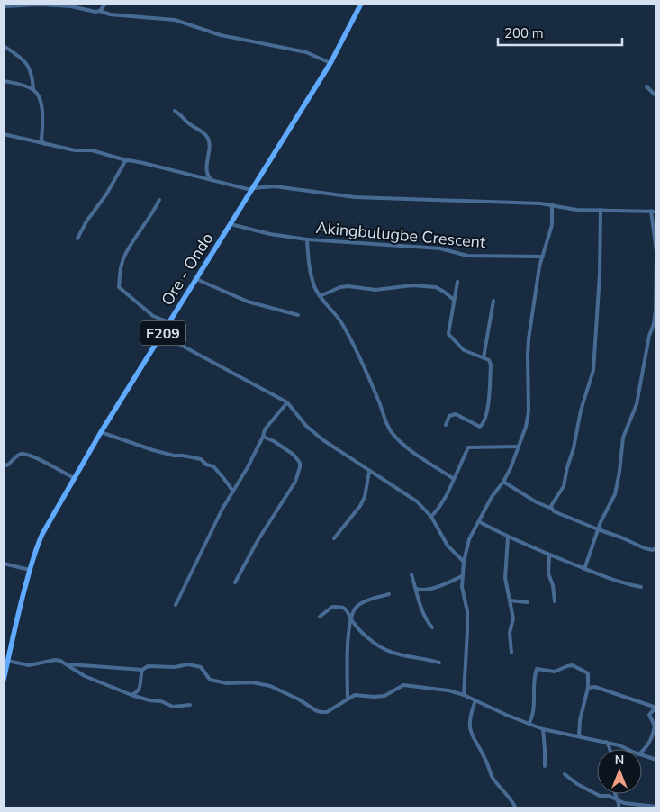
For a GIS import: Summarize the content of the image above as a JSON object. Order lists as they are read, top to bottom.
{
  "streets": {
    "main road": ["Ore - Ondo", "F209"],
    "street": ["Akingbulugbe Crescent"]
  },
  "crossings": [
    ["Akingbulugbe Crescent", "Ore - Ondo"]
  ],
  "scale_bar": "200 m",
  "north": "top"
}
